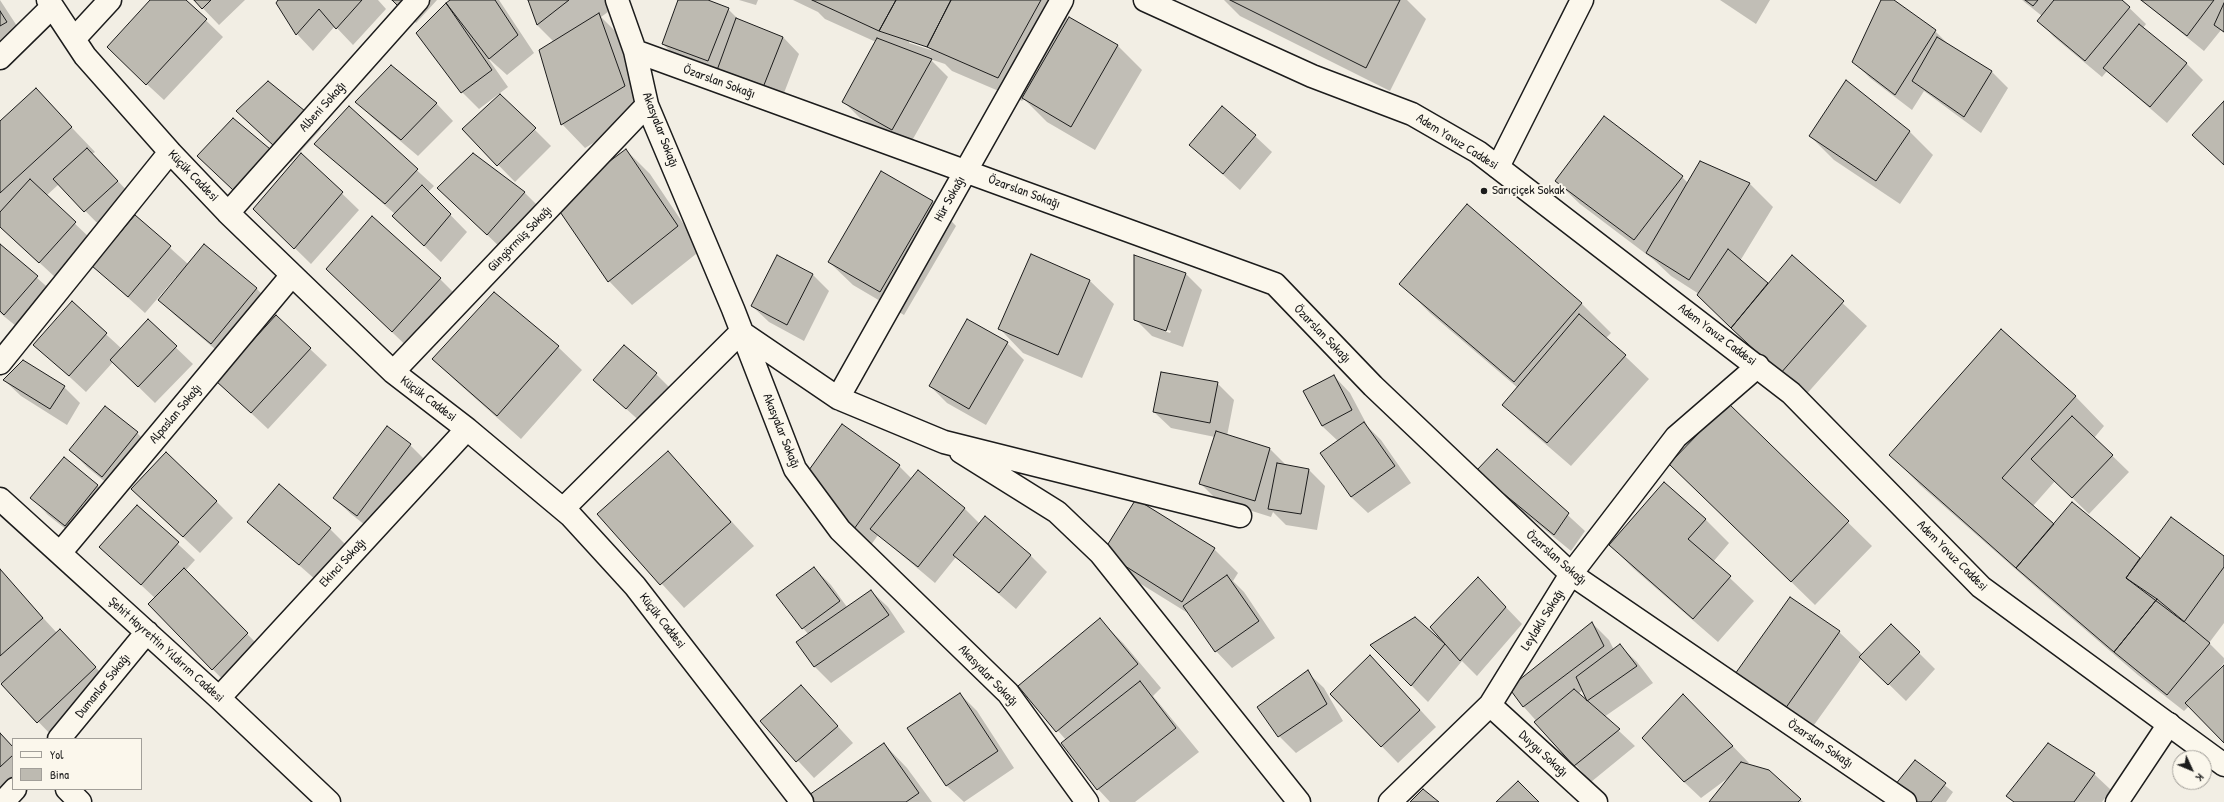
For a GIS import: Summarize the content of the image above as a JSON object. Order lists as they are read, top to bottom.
{
  "streets": {
    "street": [
      "Özarslan Sokağı",
      "Albeni Sokağı",
      "Akasyalar Sokağı",
      "Adem Yavuz Caddesi",
      "Küçük Caddesi",
      "Hür Sokağı",
      "Güngörmüş Sokağı",
      "Alpaslan Sokağı",
      "Ekinci Sokağı",
      "Leylaklı Sokağı",
      "Şehit Hayrettin Yıldırım Caddesi",
      "Dumanlar Sokağı",
      "Duygu Sokağı"
    ]
  },
  "crossings": [
    ["Özarslan Sokağı", "Akasyalar Sokağı"],
    ["Özarslan Sokağı", "Hür Sokağı"],
    ["Özarslan Sokağı", "Leylaklı Sokağı"],
    ["Albeni Sokağı", "Küçük Caddesi"],
    ["Akasyalar Sokağı", "Güngörmüş Sokağı"],
    ["Adem Yavuz Caddesi", "Leylaklı Sokağı"],
    ["Küçük Caddesi", "Güngörmüş Sokağı"],
    ["Küçük Caddesi", "Alpaslan Sokağı"],
    ["Küçük Caddesi", "Ekinci Sokağı"],
    ["Alpaslan Sokağı", "Şehit Hayrettin Yıldırım Caddesi"],
    ["Ekinci Sokağı", "Şehit Hayrettin Yıldırım Caddesi"],
    ["Leylaklı Sokağı", "Duygu Sokağı"],
    ["Şehit Hayrettin Yıldırım Caddesi", "Dumanlar Sokağı"]
  ],
  "places": ["Sarıçiçek Sokak"],
  "legend": ["Yol", "Bina"],
  "north": "bottom right"
}
